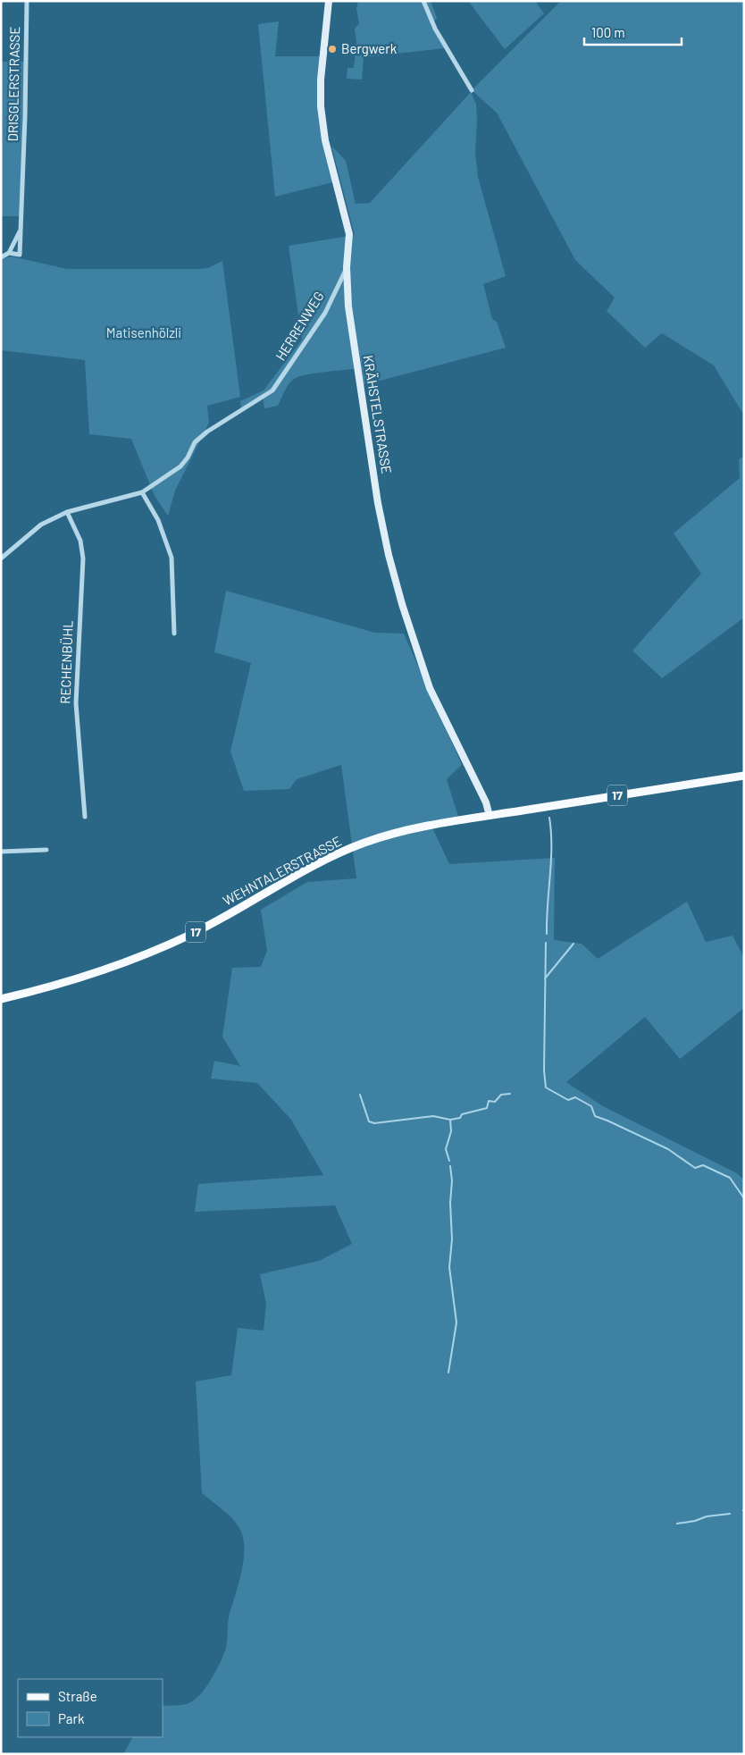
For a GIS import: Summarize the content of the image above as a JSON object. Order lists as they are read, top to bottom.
{
  "streets": {
    "main road": ["KRÄHSTELSTRASSE", "17", "WEHNTALERSTRASSE"],
    "street": ["DRISGLERSTRASSE", "HERRENWEG", "RECHENBÜHL"]
  },
  "crossings": [
    ["HERRENWEG", "KRÄHSTELSTRASSE"],
    ["HERRENWEG", "RECHENBÜHL"],
    ["KRÄHSTELSTRASSE", "WEHNTALERSTRASSE"]
  ],
  "parks": ["Matisenhölzli"],
  "places": ["Bergwerk"],
  "legend": ["Straße", "Park"],
  "scale_bar": "100 m"
}
